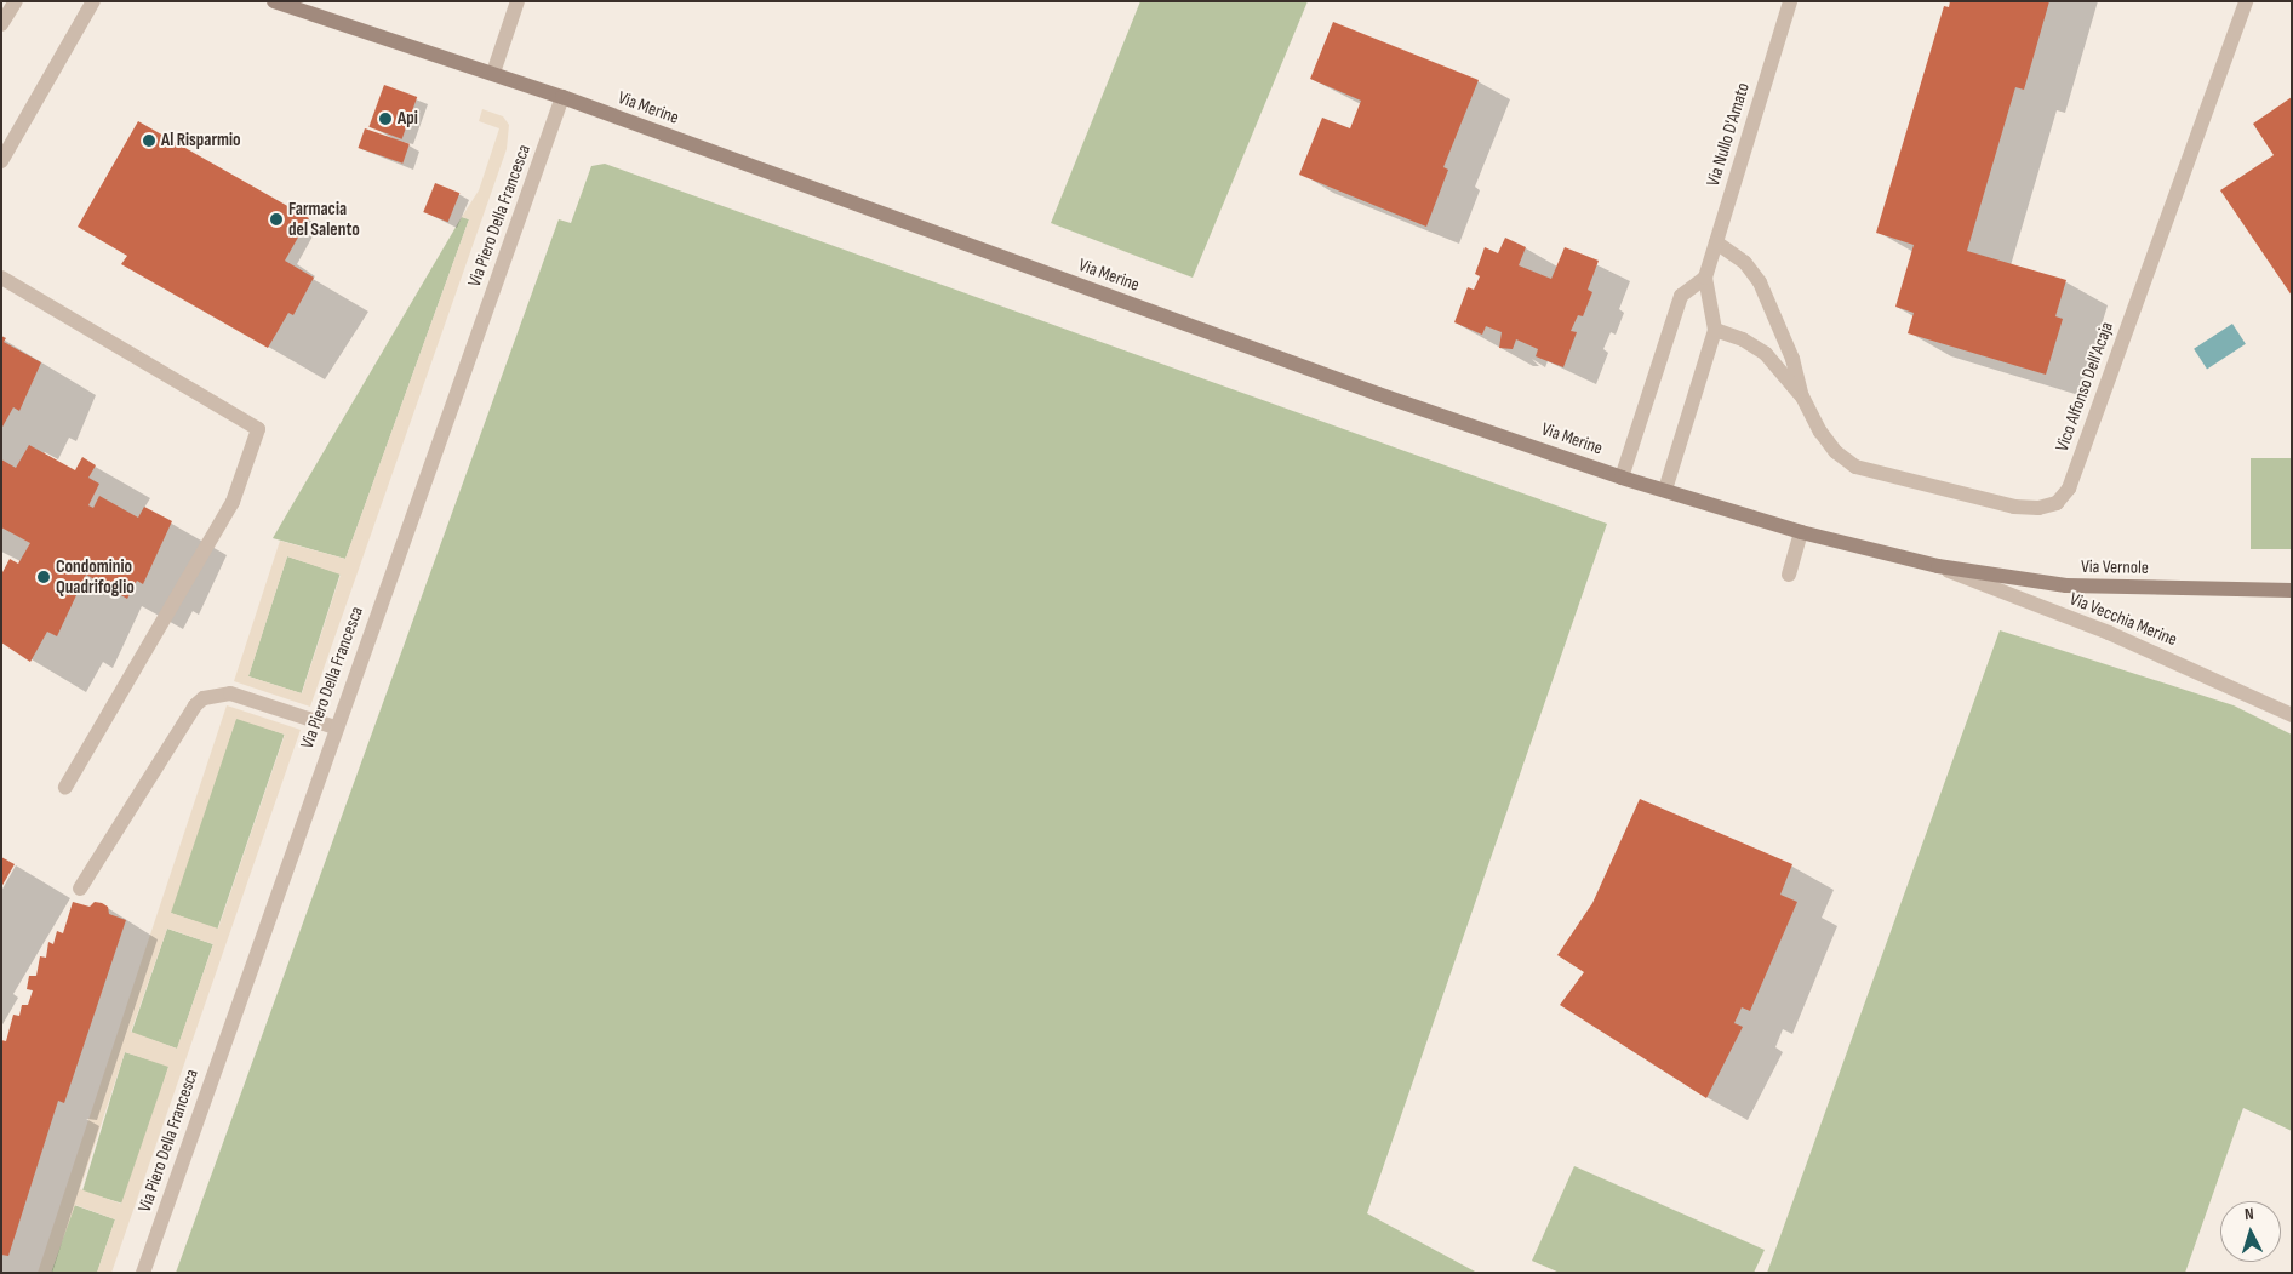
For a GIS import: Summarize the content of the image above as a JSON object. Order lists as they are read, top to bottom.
{
  "streets": {
    "main road": ["Via Merine", "Via Vernole"],
    "street": [
      "Via Nullo D'Amato",
      "Via Piero Della Francesca",
      "Vico Alfonso Dell'Acaja",
      "Via Vecchia Merine"
    ]
  },
  "crossings": [
    ["Via Merine", "Via Nullo D'Amato"],
    ["Via Merine", "Via Piero Della Francesca"],
    ["Via Merine", "Via Vernole"],
    ["Via Merine", "Via Vecchia Merine"],
    ["Via Nullo D'Amato", "Vico Alfonso Dell'Acaja"],
    ["Via Vernole", "Via Vecchia Merine"]
  ],
  "places": [
    "Api",
    "Al Risparmio",
    "Farmacia del Salento",
    "Condominio Quadrifoglio"
  ],
  "north": "top"
}
